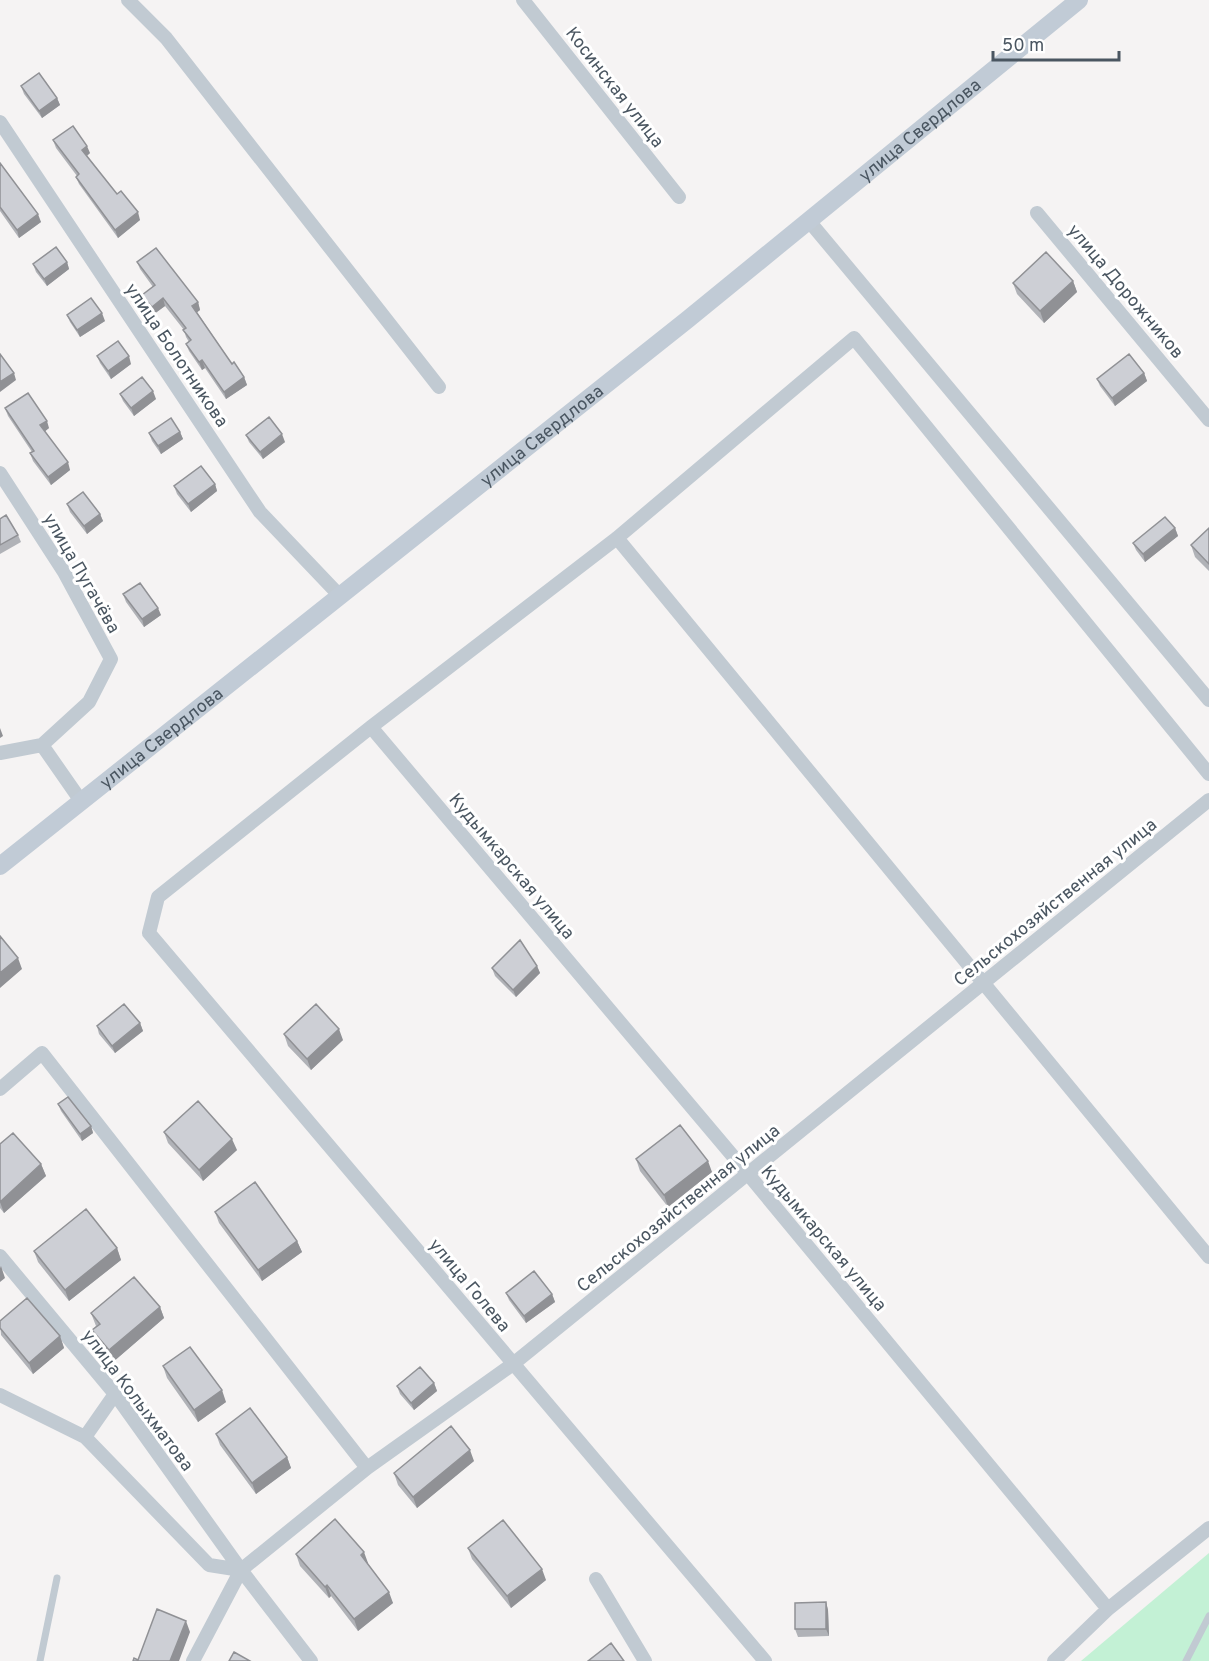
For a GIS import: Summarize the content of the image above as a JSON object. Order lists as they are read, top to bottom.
{
  "streets": {
    "main road": ["улица Свердлова"],
    "street": [
      "Косинская улица",
      "улица Дорожников",
      "улица Болотникова",
      "улица Пугачёва",
      "Кудымкарская улица",
      "Сельскохозяйственная улица",
      "улица Голева",
      "улица Колыхматова"
    ]
  },
  "crossings": [
    ["улица Свердлова", "улица Болотникова"],
    ["Кудымкарская улица", "Сельскохозяйственная улица"],
    ["Кудымкарская улица", "улица Голева"],
    ["Сельскохозяйственная улица", "улица Голева"],
    ["Сельскохозяйственная улица", "улица Колыхматова"]
  ],
  "scale_bar": "50 m"
}
